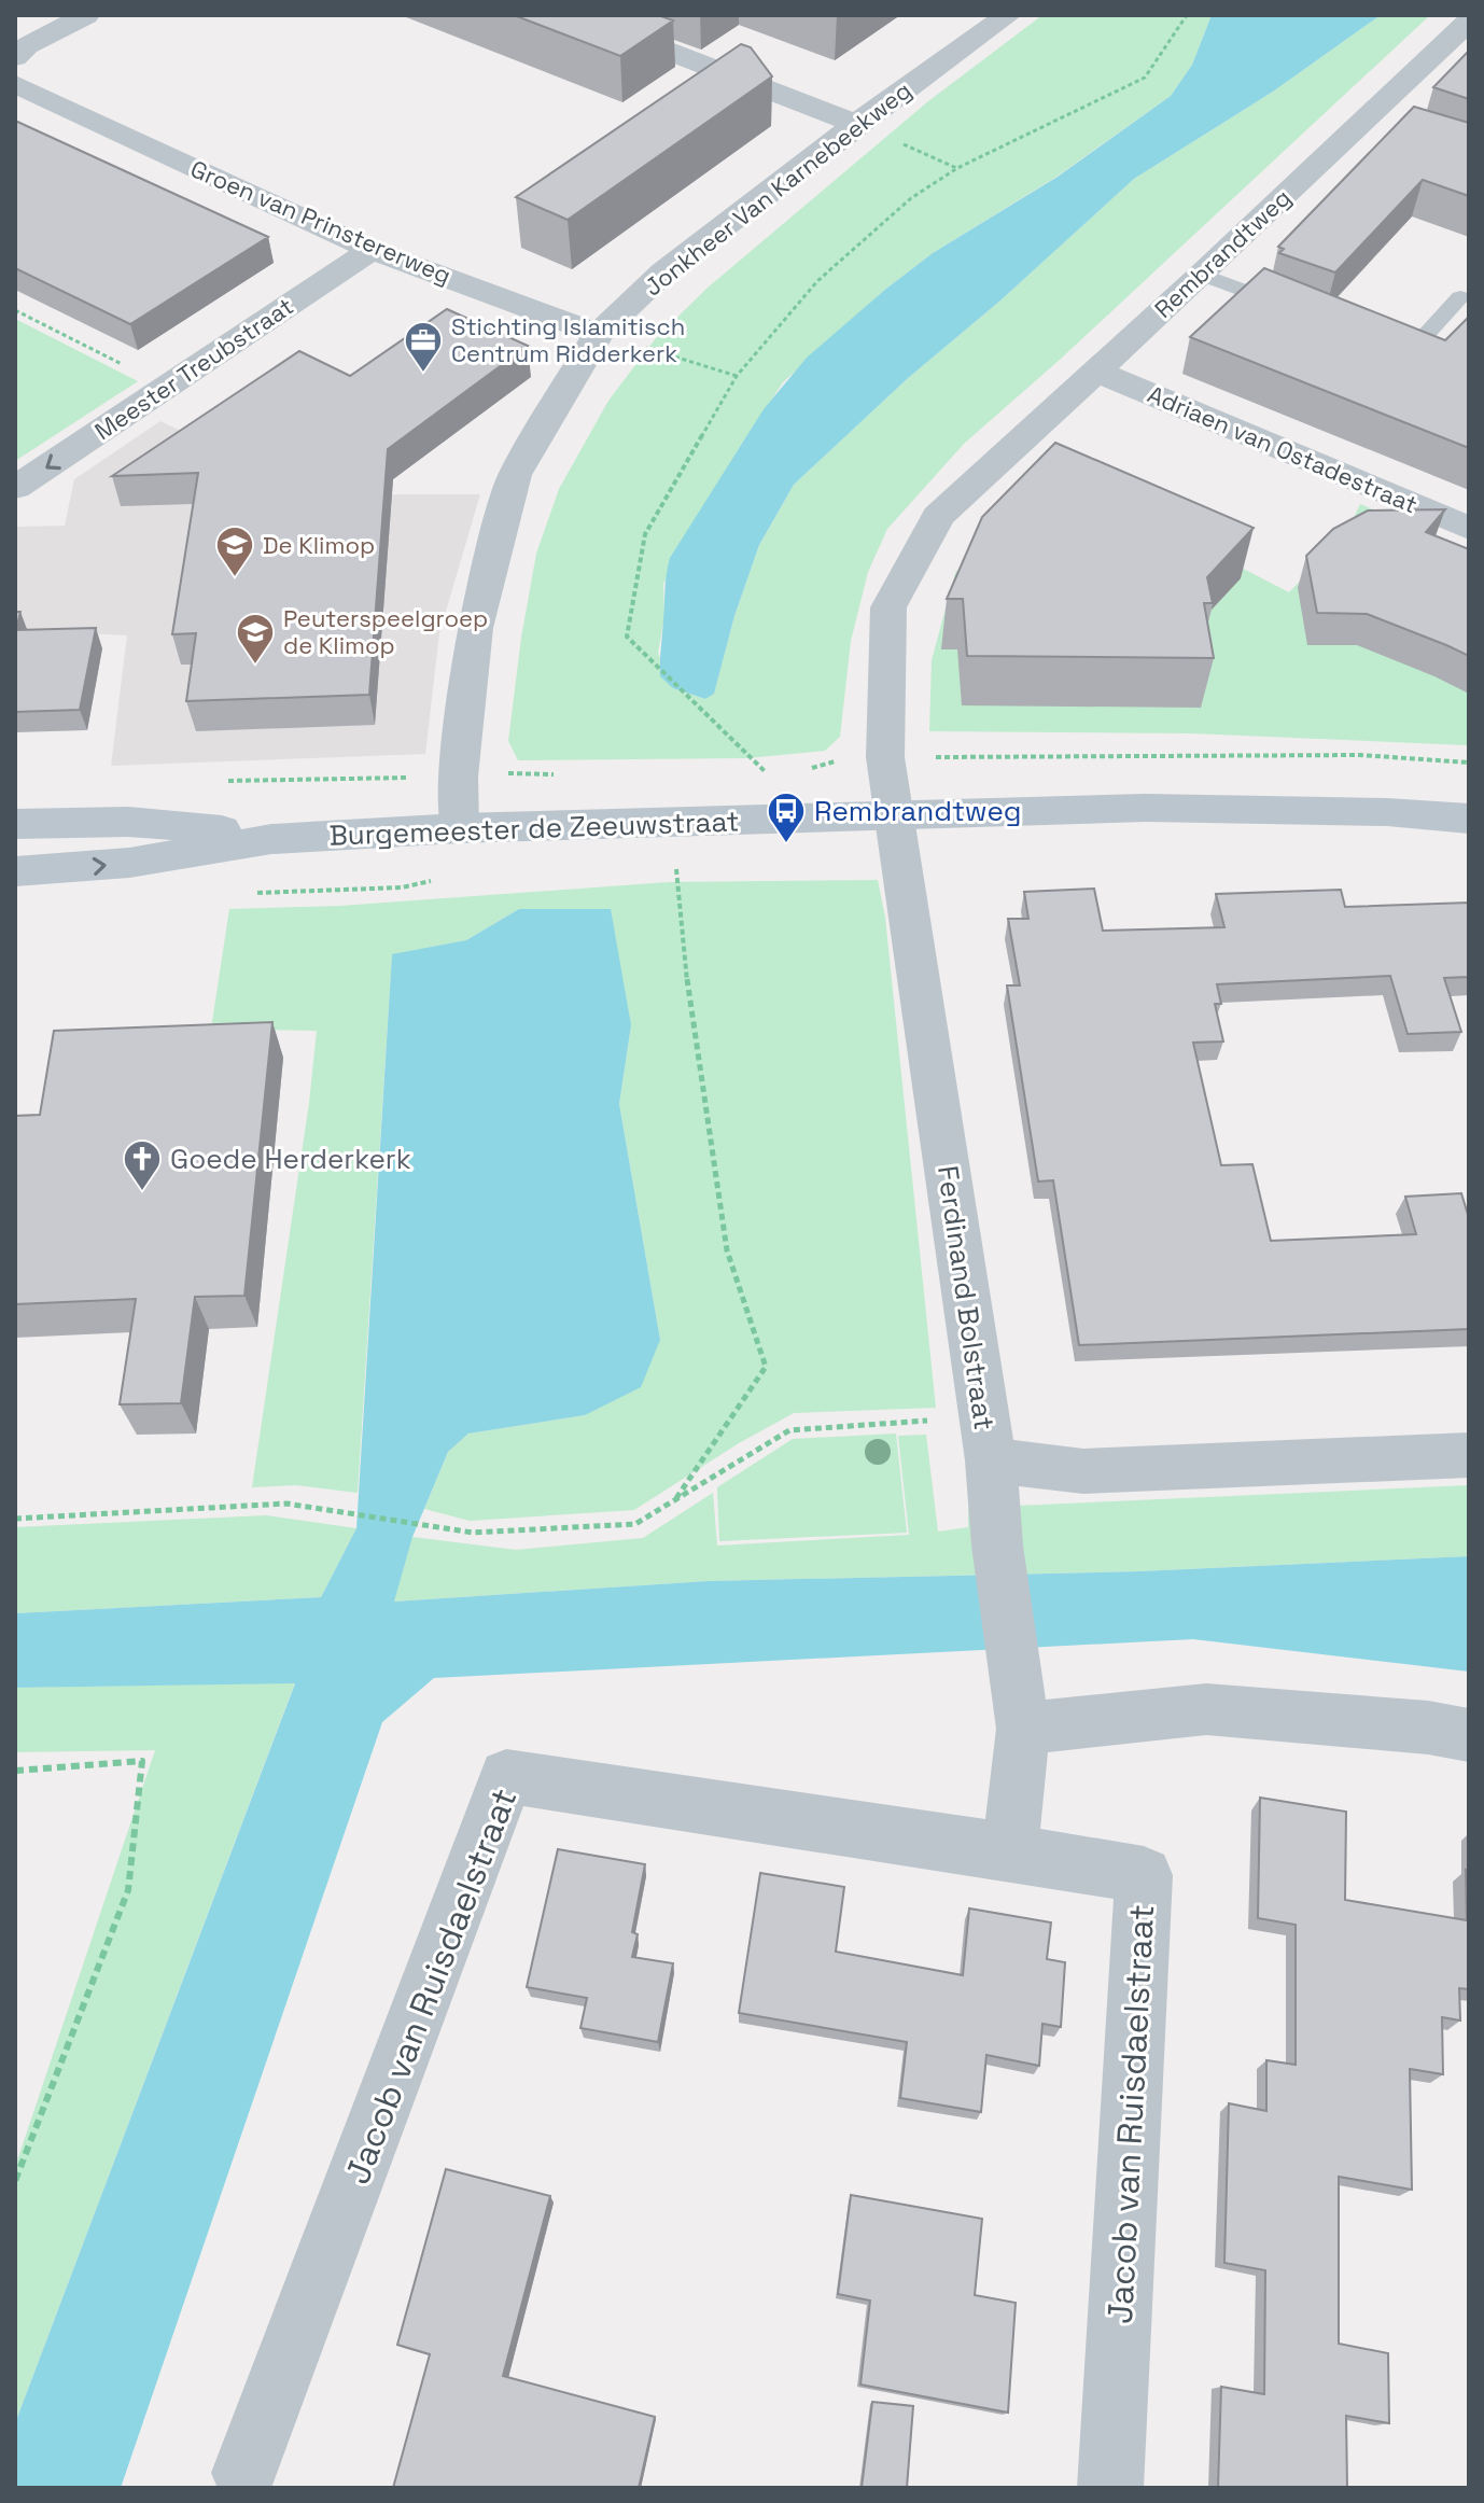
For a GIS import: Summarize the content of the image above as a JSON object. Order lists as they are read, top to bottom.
{
  "streets": {
    "street": [
      "Jonkheer Van Karnebeekweg",
      "Groen van Prinstererweg",
      "Rembrandtweg",
      "Meester Treubstraat",
      "Adriaen van Ostadestraat",
      "Burgemeester de Zeeuwstraat",
      "Ferdinand Bolstraat",
      "Jacob van Ruisdaelstraat"
    ]
  },
  "crossings": [
    ["Jonkheer Van Karnebeekweg", "Groen van Prinstererweg"],
    ["Jonkheer Van Karnebeekweg", "Burgemeester de Zeeuwstraat"],
    ["Groen van Prinstererweg", "Meester Treubstraat"],
    ["Rembrandtweg", "Adriaen van Ostadestraat"],
    ["Rembrandtweg", "Burgemeester de Zeeuwstraat"],
    ["Rembrandtweg", "Ferdinand Bolstraat"],
    ["Burgemeester de Zeeuwstraat", "Ferdinand Bolstraat"]
  ],
  "one_way": ["Meester Treubstraat"],
  "places": {
    "office": ["Stichting Islamitisch Centrum Ridderkerk"],
    "school or university": ["De Klimop", "Peuterspeelgroep de Klimop"],
    "bus stop": ["Rembrandtweg"],
    "church": ["Goede Herderkerk"]
  }
}
